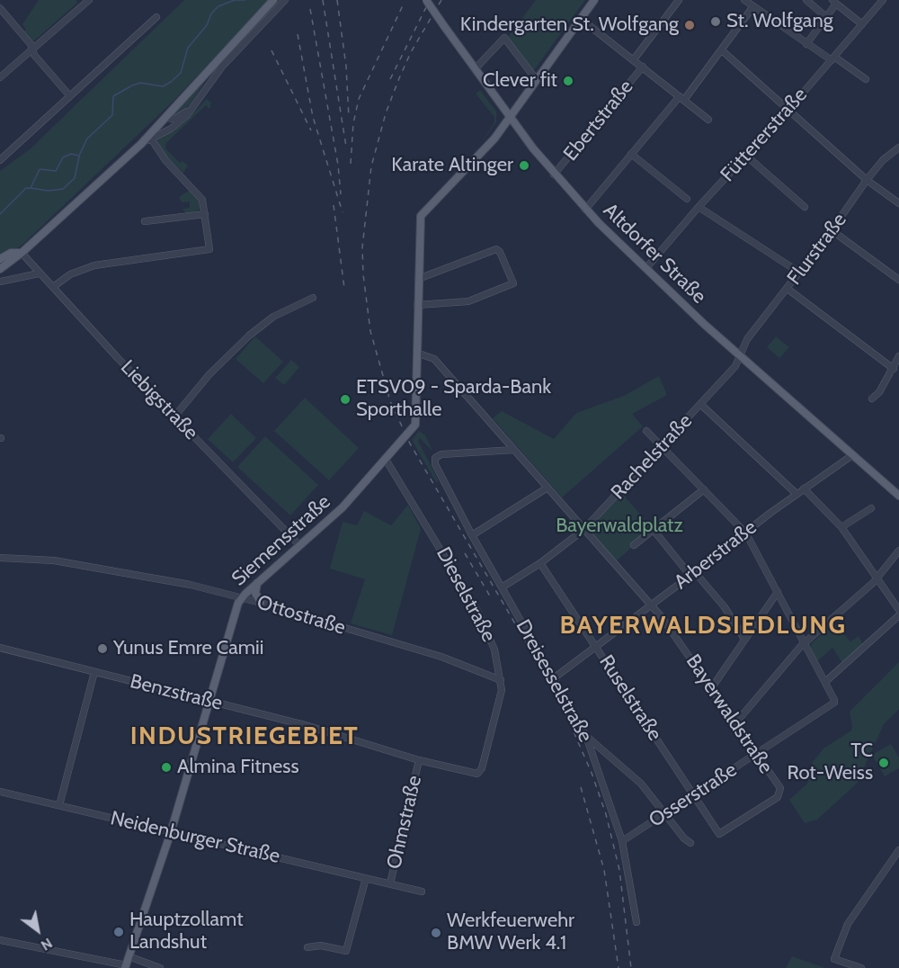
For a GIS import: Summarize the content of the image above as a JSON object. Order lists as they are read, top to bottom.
{
  "streets": {
    "main road": ["Altdorfer Straße", "Siemensstraße"],
    "street": [
      "Ebertstraße",
      "Füttererstraße",
      "Flurstraße",
      "Liebigstraße",
      "Rachelstraße",
      "Arberstraße",
      "Dieselstraße",
      "Ottostraße",
      "Dreisesselstraße",
      "Benzstraße",
      "Ruselstraße",
      "Bayerwaldstraße",
      "Osserstraße",
      "Ohmstraße",
      "Neidenburger Straße"
    ]
  },
  "crossings": [
    ["Ebertstraße", "Altdorfer Straße"],
    ["Füttererstraße", "Altdorfer Straße"],
    ["Flurstraße", "Altdorfer Straße"],
    ["Flurstraße", "Rachelstraße"],
    ["Altdorfer Straße", "Rachelstraße"],
    ["Altdorfer Straße", "Arberstraße"],
    ["Liebigstraße", "Siemensstraße"],
    ["Rachelstraße", "Dreisesselstraße"],
    ["Rachelstraße", "Ruselstraße"],
    ["Rachelstraße", "Bayerwaldstraße"],
    ["Siemensstraße", "Dieselstraße"],
    ["Siemensstraße", "Ottostraße"],
    ["Siemensstraße", "Benzstraße"],
    ["Siemensstraße", "Bayerwaldstraße"],
    ["Siemensstraße", "Neidenburger Straße"],
    ["Arberstraße", "Dreisesselstraße"],
    ["Arberstraße", "Ruselstraße"],
    ["Arberstraße", "Bayerwaldstraße"],
    ["Dieselstraße", "Ottostraße"],
    ["Dieselstraße", "Benzstraße"],
    ["Dreisesselstraße", "Bayerwaldstraße"],
    ["Dreisesselstraße", "Osserstraße"],
    ["Benzstraße", "Ohmstraße"],
    ["Ruselstraße", "Bayerwaldstraße"],
    ["Ruselstraße", "Osserstraße"],
    ["Bayerwaldstraße", "Osserstraße"],
    ["Ohmstraße", "Neidenburger Straße"]
  ],
  "districts": ["BAYERWALDSIEDLUNG", "INDUSTRIEGEBIET"],
  "parks": ["Bayerwaldplatz"],
  "places": [
    "St. Wolfgang",
    "Kindergarten St. Wolfgang",
    "Clever fit",
    "Karate Altinger",
    "ETSV09 - Sparda-Bank Sporthalle",
    "Yunus Emre Camii",
    "TC Rot-Weiss",
    "Almina Fitness",
    "Hauptzollamt Landshut",
    "Werkfeuerwehr BMW Werk 4.1"
  ],
  "north": "bottom right"
}
